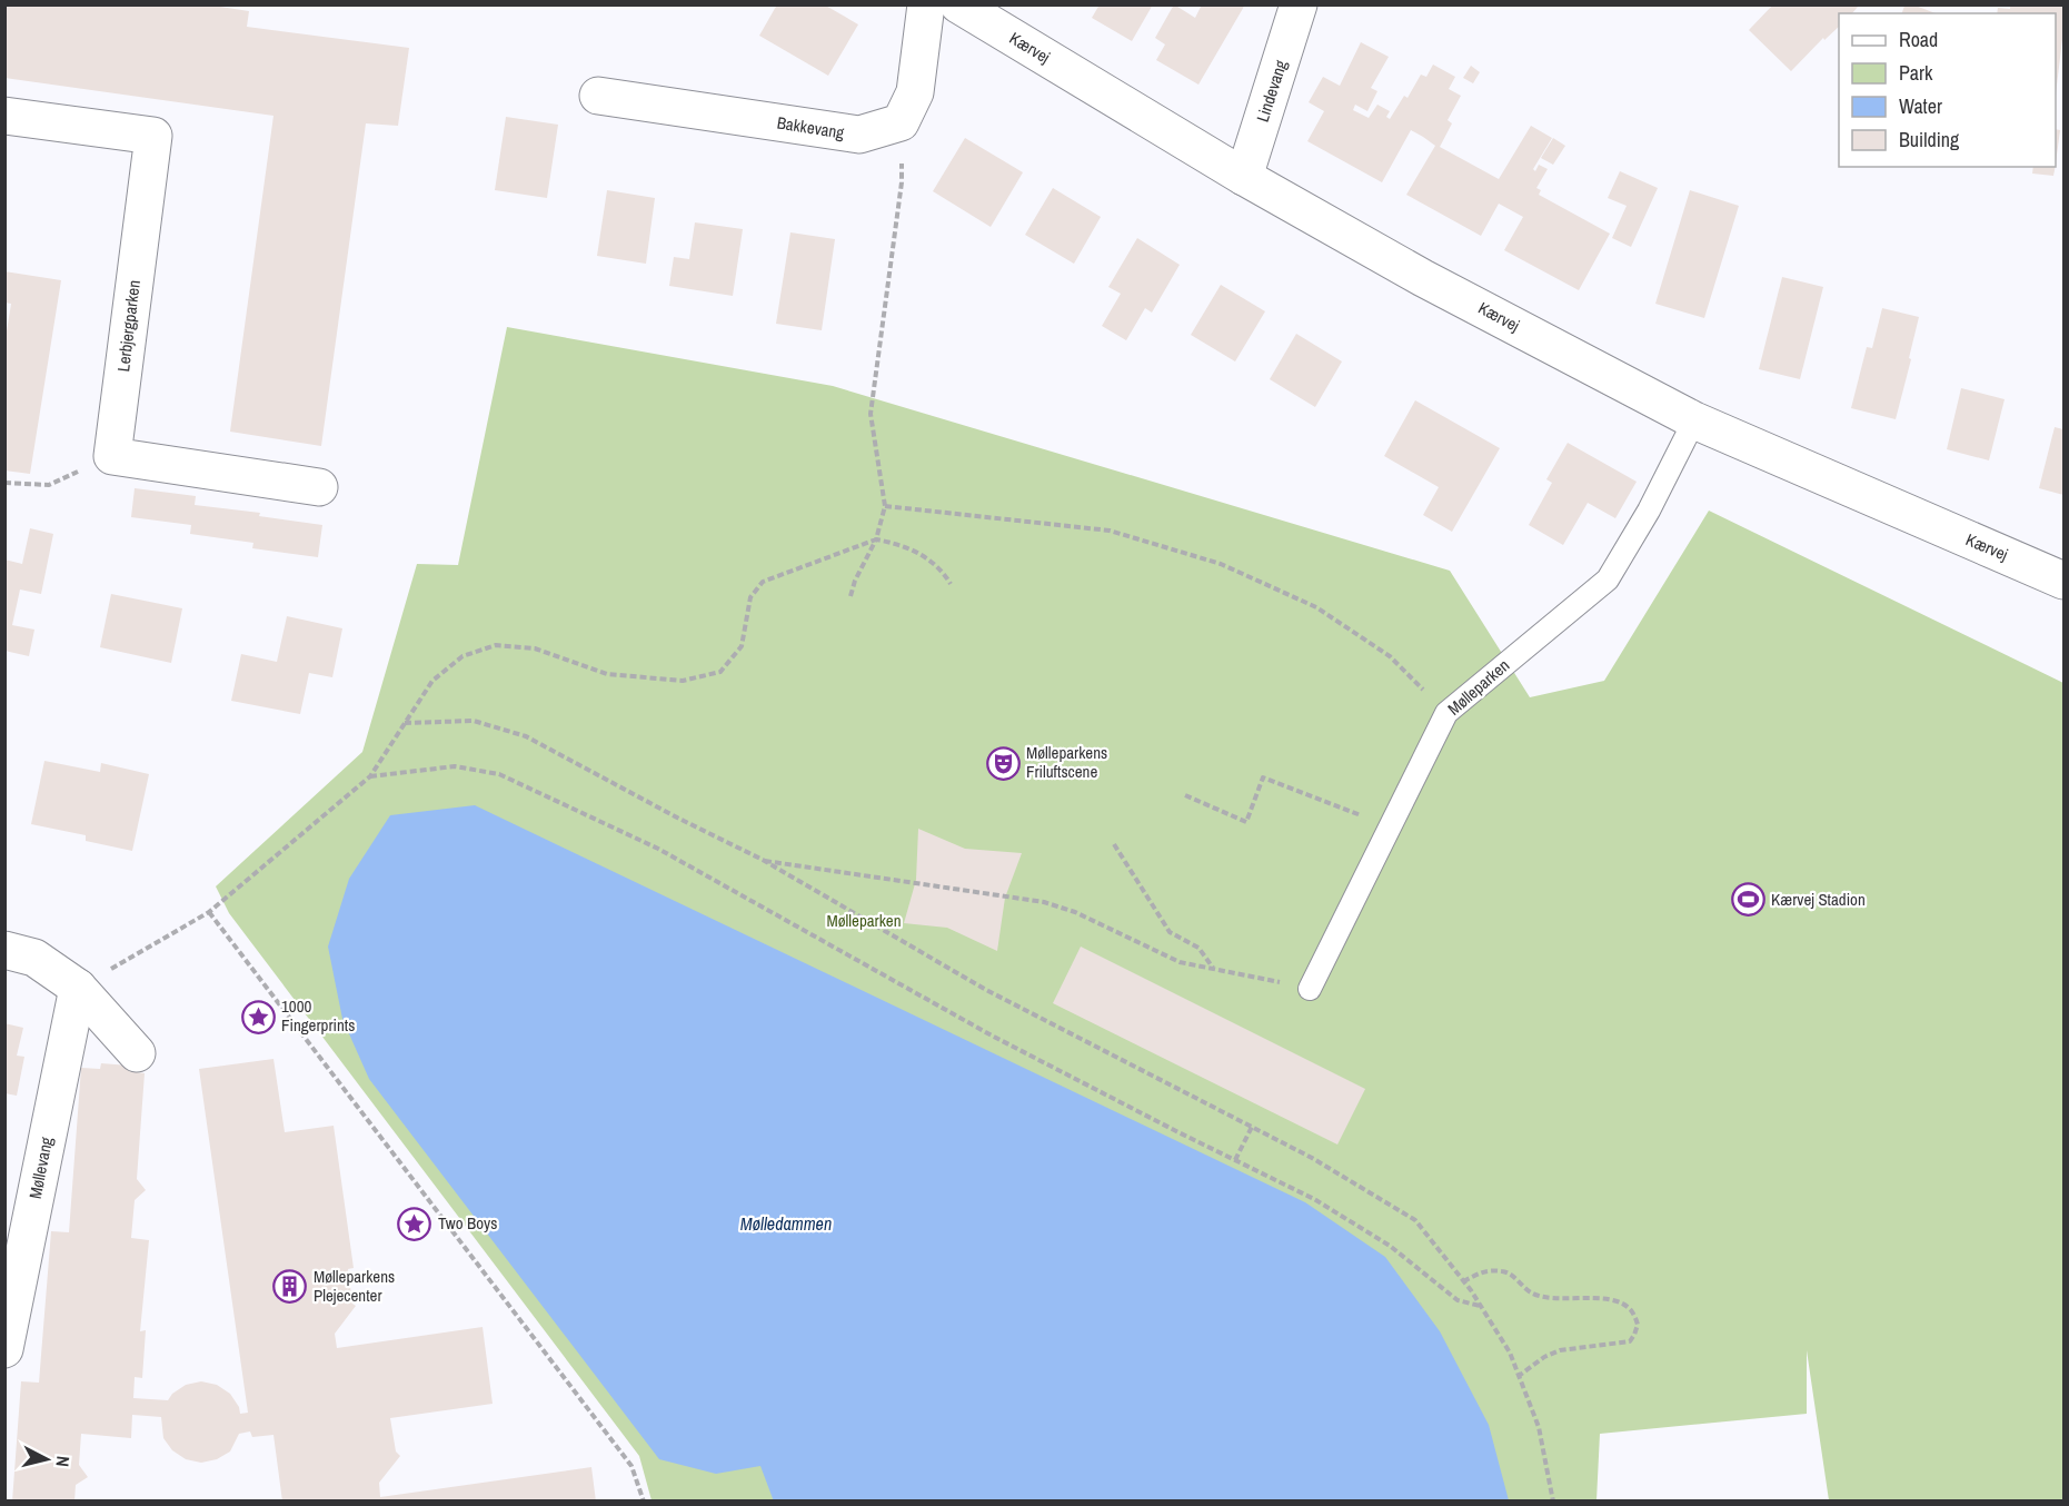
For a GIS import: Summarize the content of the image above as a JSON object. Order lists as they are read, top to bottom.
{
  "streets": {
    "street": [
      "Kærvej",
      "Lindevang",
      "Bakkevang",
      "Lerbjergparken",
      "Møllevang"
    ],
    "lane": ["Mølleparken"]
  },
  "crossings": [
    ["Kærvej", "Lindevang"],
    ["Kærvej", "Mølleparken"]
  ],
  "water": ["Mølledammen"],
  "parks": ["Mølleparken"],
  "places": {
    "theatre": ["Mølleparkens Friluftscene"],
    "sports": ["Kærvej Stadion"],
    "place": ["1000 Fingerprints", "Two Boys"],
    "building": ["Mølleparkens Plejecenter"]
  },
  "legend": [
    "Road",
    "Park",
    "Water",
    "Building"
  ],
  "north": "right"
}
